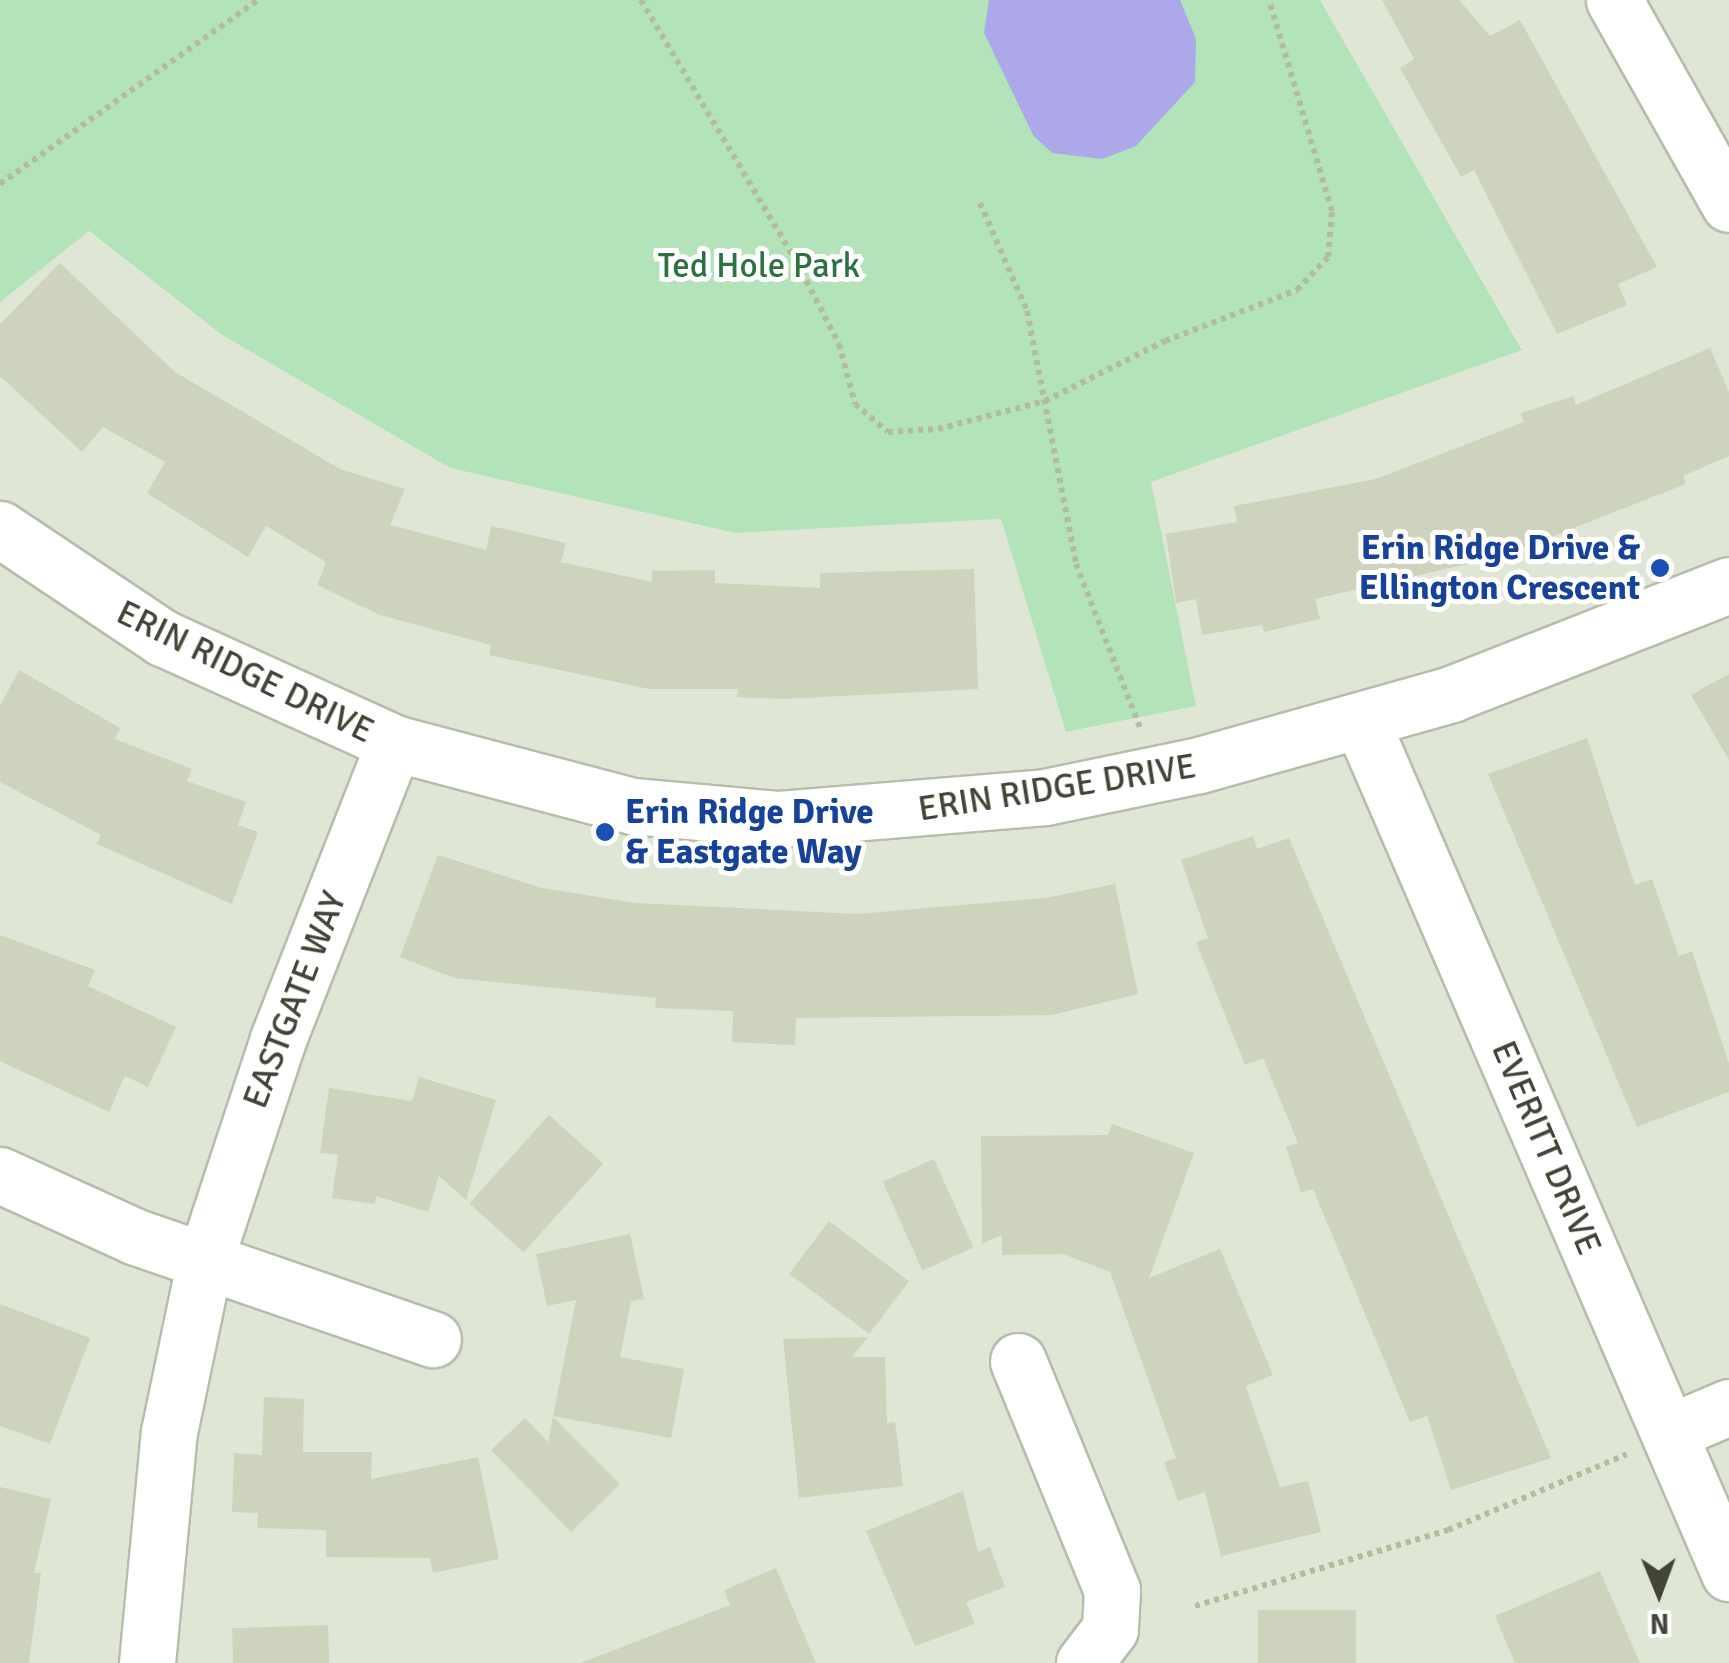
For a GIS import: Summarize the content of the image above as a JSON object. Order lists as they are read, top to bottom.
{
  "streets": {
    "street": ["ERIN RIDGE DRIVE", "EASTGATE WAY", "EVERITT DRIVE"]
  },
  "crossings": [
    ["ERIN RIDGE DRIVE", "EASTGATE WAY"],
    ["ERIN RIDGE DRIVE", "EVERITT DRIVE"]
  ],
  "parks": ["Ted Hole Park"],
  "places": ["Erin Ridge Drive & Ellington Crescent", "Erin Ridge Drive & Eastgate Way"],
  "north": "bottom"
}
